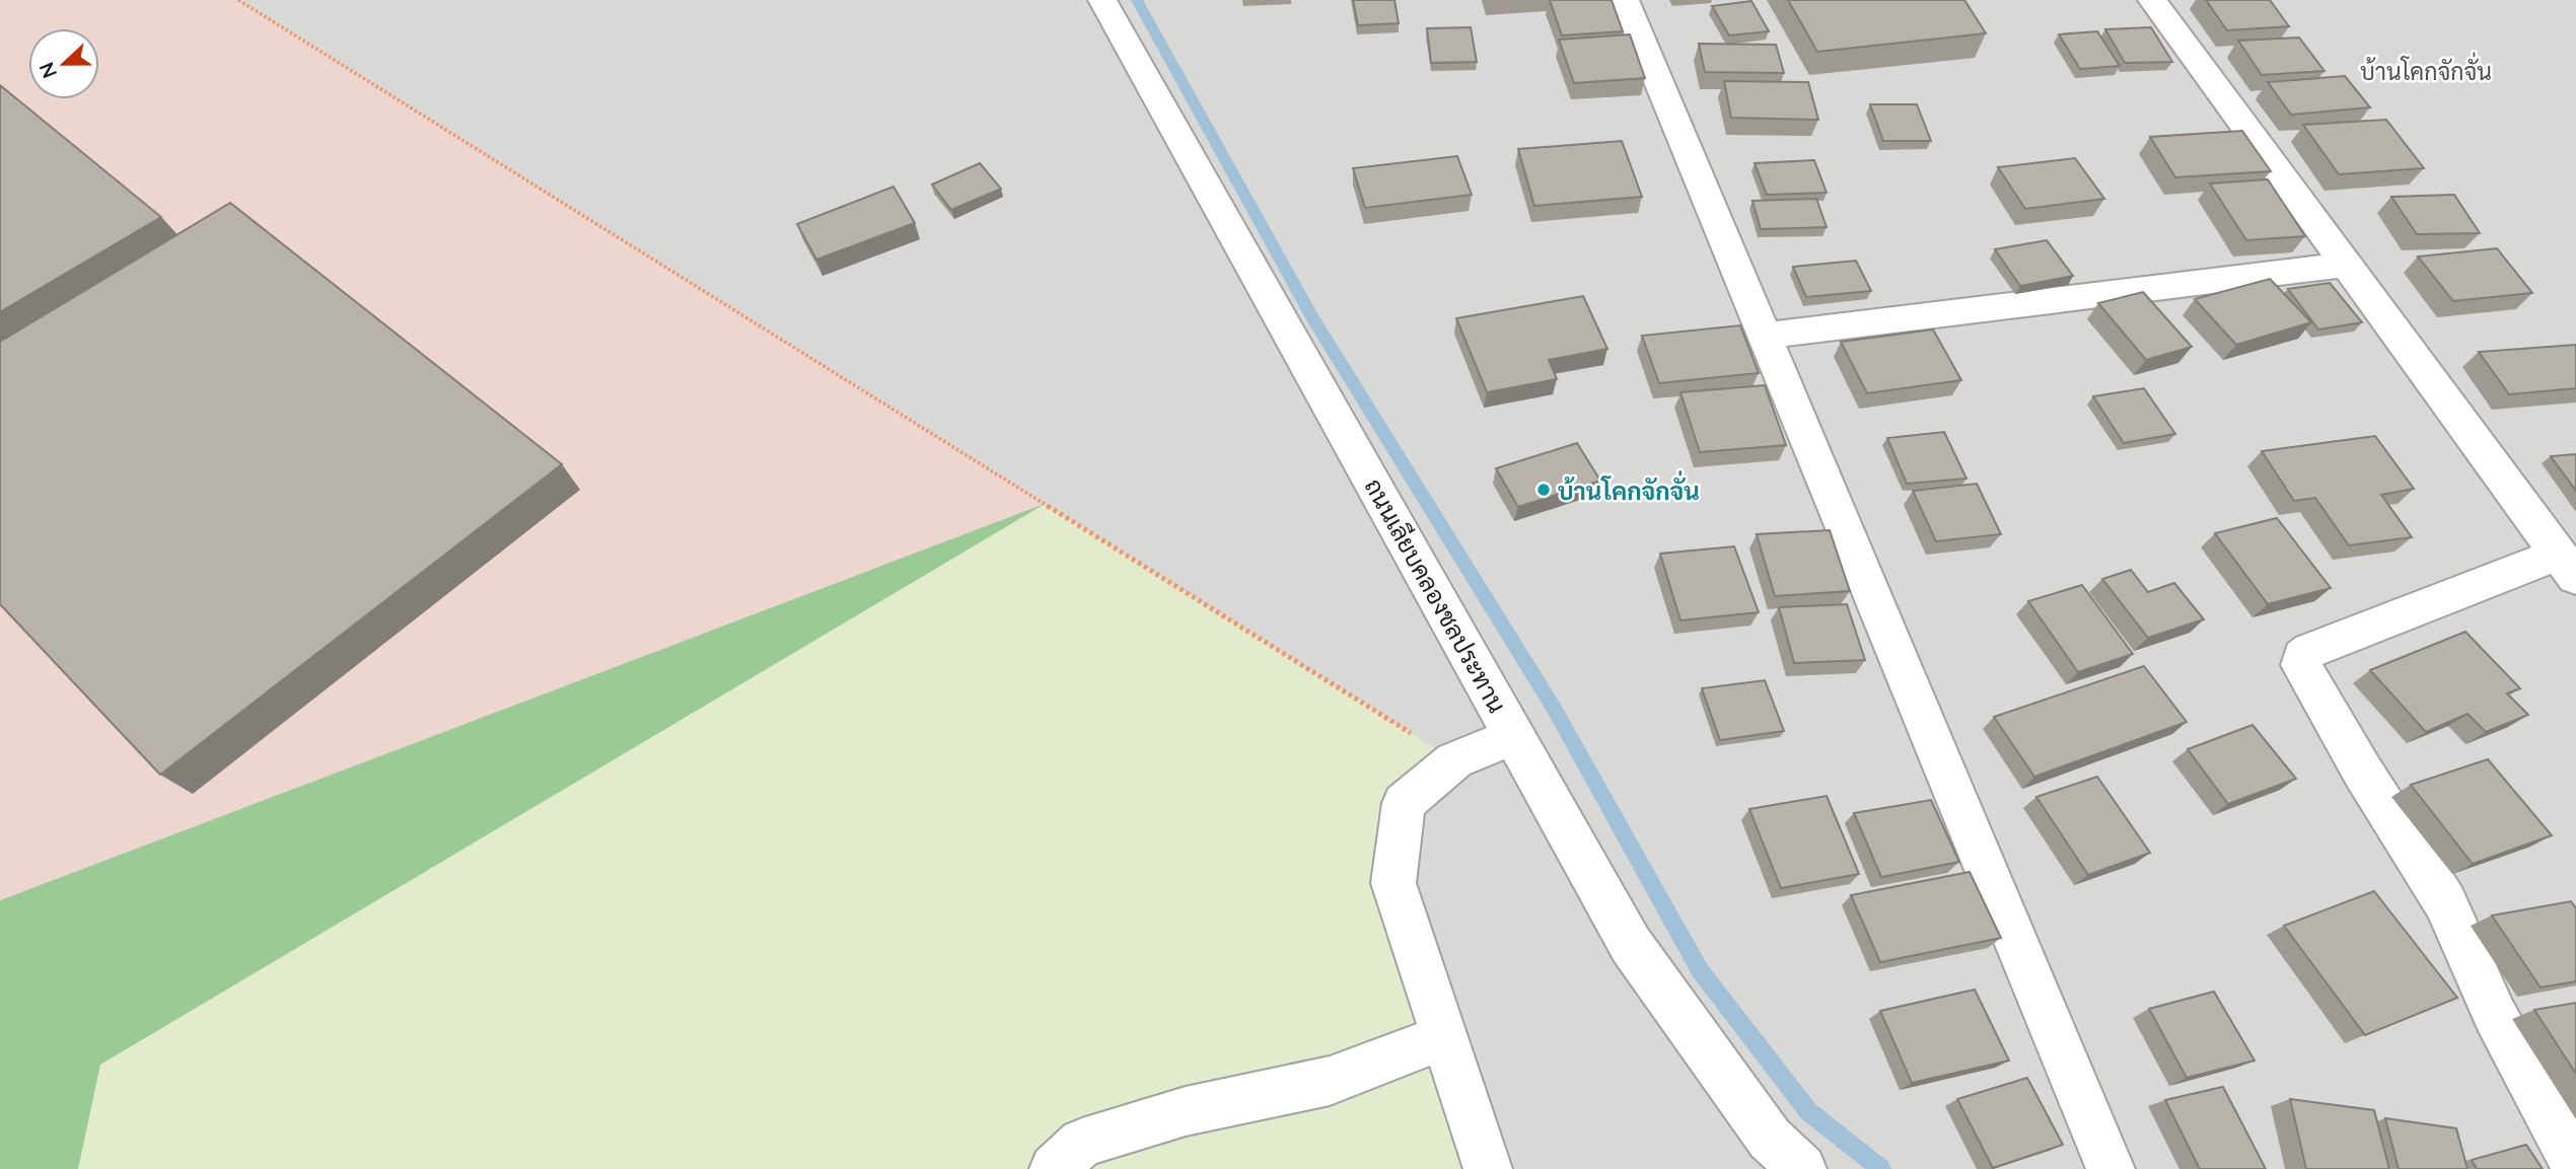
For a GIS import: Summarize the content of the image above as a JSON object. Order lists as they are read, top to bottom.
{
  "streets": {
    "street": ["ถนนเลียบคลองชลประทาน"]
  },
  "districts": ["บ้านโคกจักจั่น"],
  "places": ["บ้านโคกจักจั่น"],
  "north": "left"
}
